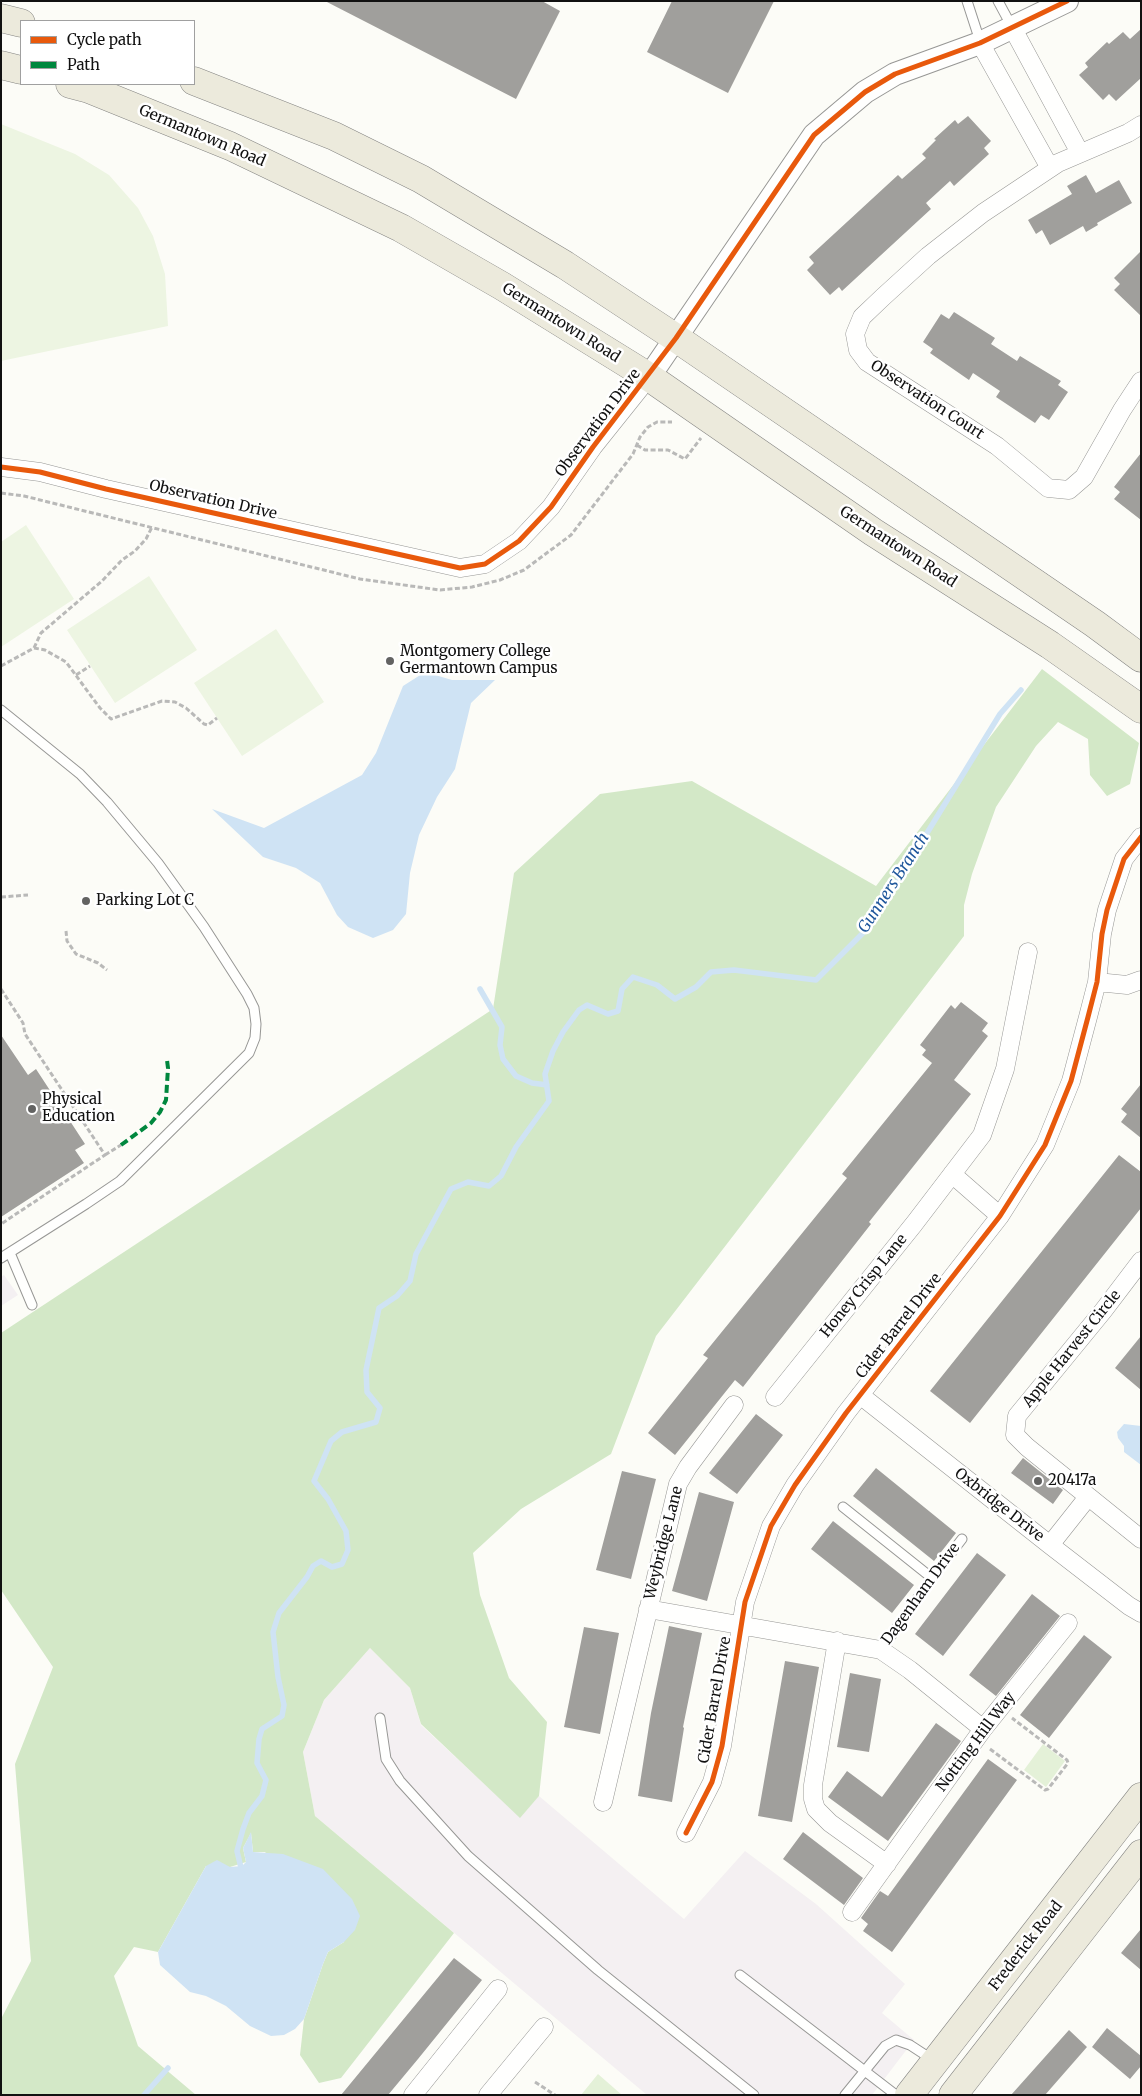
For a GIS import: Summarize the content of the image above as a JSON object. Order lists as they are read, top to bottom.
{
  "streets": {
    "main road": ["Germantown Road", "Frederick Road"],
    "street": [
      "Observation Court",
      "Observation Drive",
      "Honey Crisp Lane",
      "Cider Barrel Drive",
      "Apple Harvest Circle",
      "Oxbridge Drive",
      "Weybridge Lane",
      "Notting Hill Way"
    ],
    "lane": ["Dagenham Drive"]
  },
  "crossings": [
    ["Germantown Road", "Observation Drive"],
    ["Cider Barrel Drive", "Oxbridge Drive"],
    ["Cider Barrel Drive", "Weybridge Lane"],
    ["Weybridge Lane", "Dagenham Drive"]
  ],
  "water": ["Gunners Branch"],
  "places": [
    "Montgomery College Germantown Campus",
    "Parking Lot C",
    "Physical Education",
    "20417a"
  ],
  "legend": ["Cycle path", "Path"]
}
